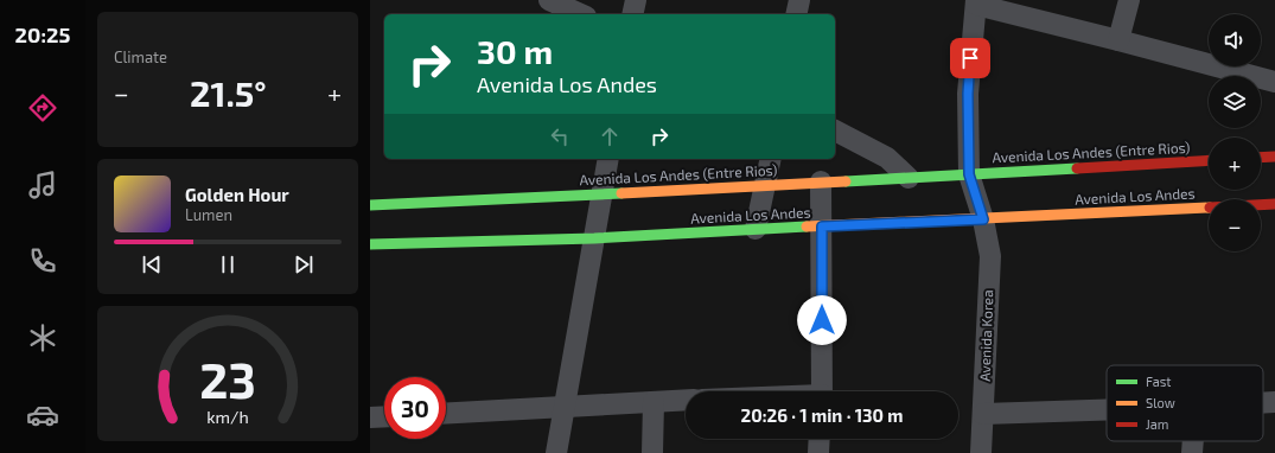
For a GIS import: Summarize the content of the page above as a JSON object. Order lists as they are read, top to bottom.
{
  "streets": {
    "street": ["Avenida Los Andes (Entre Rios)", "Avenida Los Andes", "Avenida Korea"]
  },
  "crossings": [
    ["Avenida Los Andes (Entre Rios)", "Avenida Korea"],
    ["Avenida Los Andes", "Avenida Korea"]
  ],
  "legend": ["Fast", "Slow", "Jam"],
  "page": {
    "tabs": "20:25",
    "tile": "Climate",
    "map_buttons": ["+", "−"],
    "turn": ["30 m", "Avenida Los Andes"],
    "heat": ["−", "21.5°", "+"],
    "song": ["Golden Hour", "Lumen"],
    "limit": "30",
    "trip": "20:26 · 1 min · 130 m",
    "gauge": ["23", "km/h"]
  }
}
